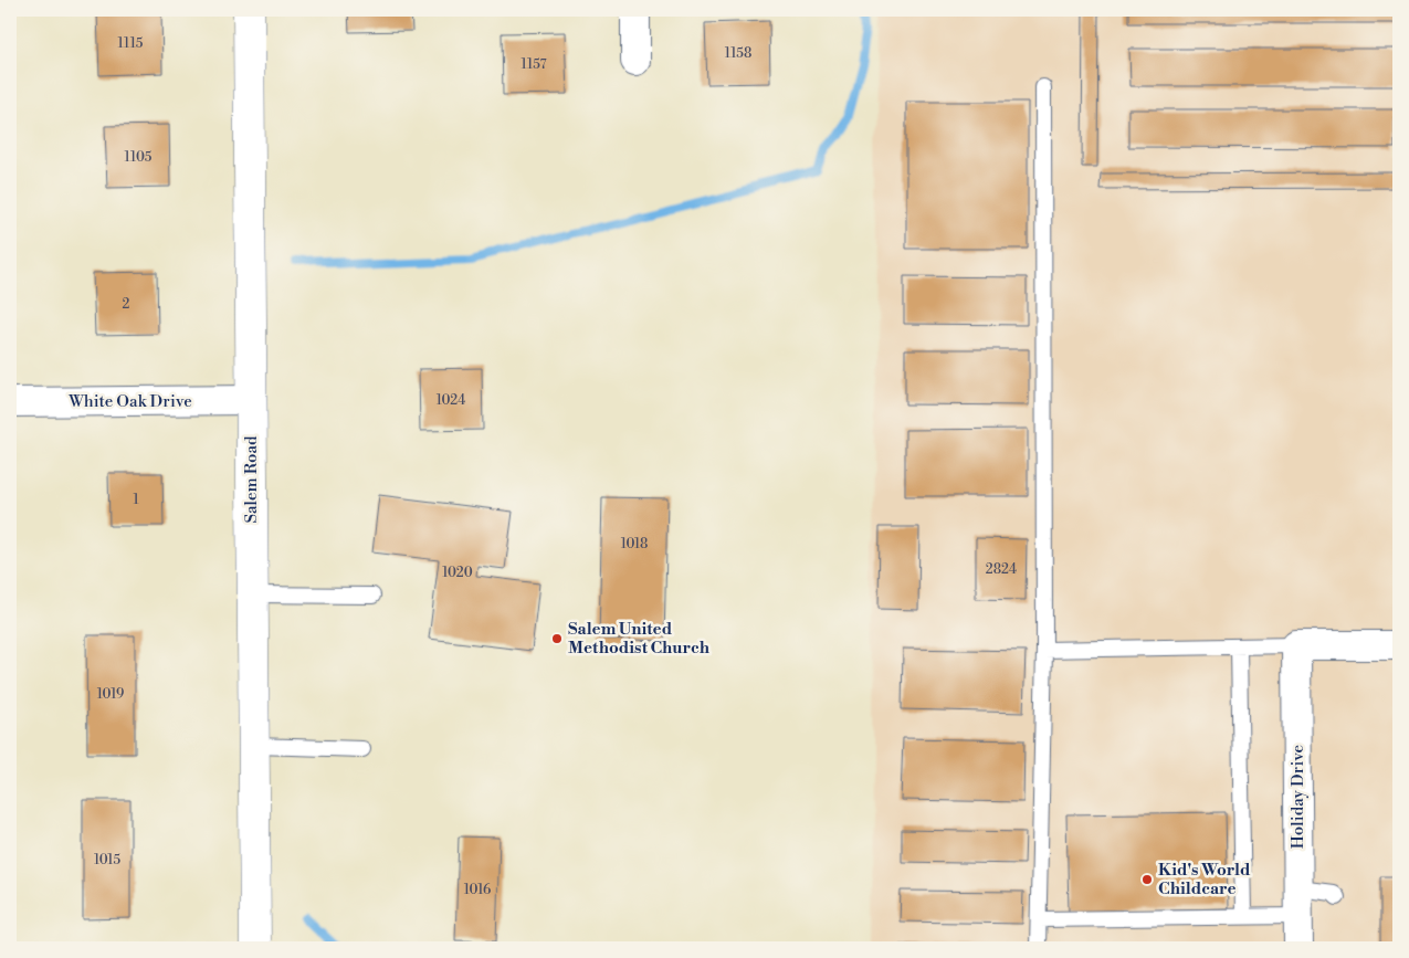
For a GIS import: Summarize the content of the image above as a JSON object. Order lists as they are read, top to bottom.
{
  "streets": {
    "main road": ["Salem Road"],
    "street": ["White Oak Drive", "Holiday Drive"]
  },
  "crossings": [
    ["White Oak Drive", "Salem Road"]
  ],
  "places": ["Salem United Methodist Church", "Kid's World Childcare"],
  "house_numbers": [
    "1115",
    "1158",
    "1157",
    "1105",
    "2",
    "1024",
    "1",
    "1018",
    "2824",
    "1020",
    "1019",
    "1015",
    "1016"
  ]
}
